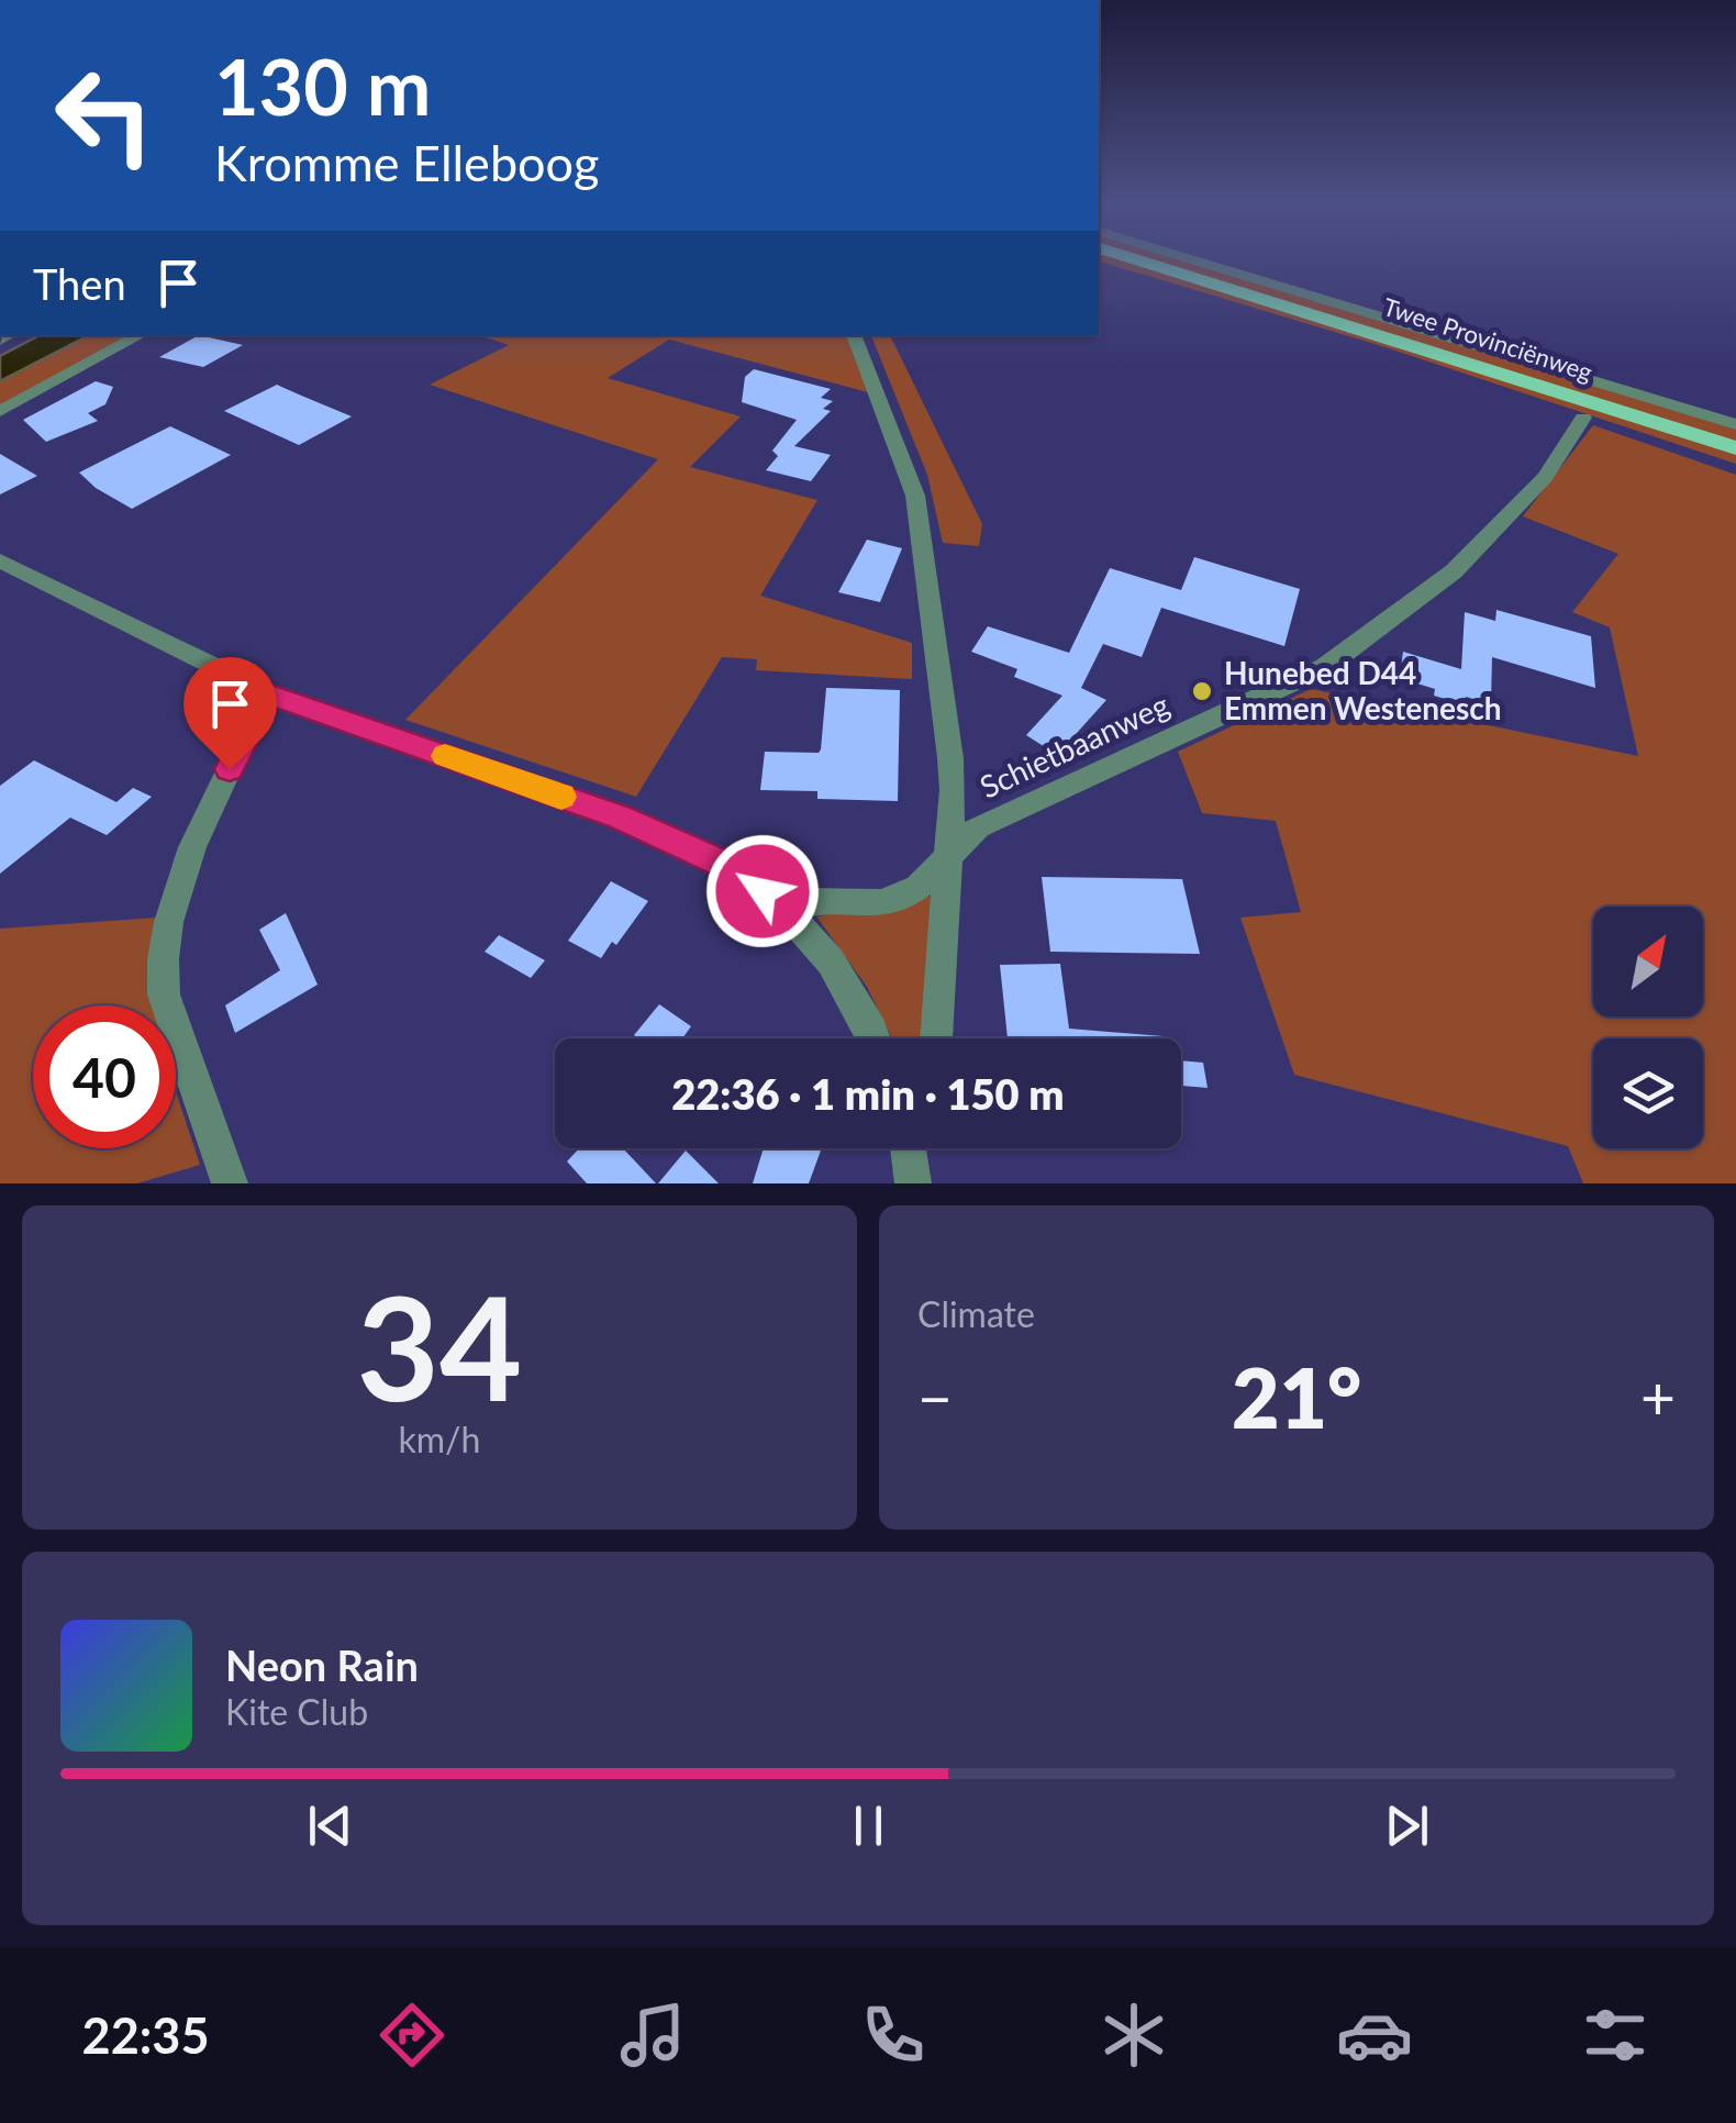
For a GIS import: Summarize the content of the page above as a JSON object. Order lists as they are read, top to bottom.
{
  "streets": {
    "main road": ["Twee Provinciënweg"],
    "street": ["Schietbaanweg"]
  },
  "places": ["Hunebed D44 Emmen Westenesch"],
  "north": "top right",
  "page": {
    "turn": ["130 m", "Kromme Elleboog"],
    "then": "Then",
    "limit": "40",
    "trip": "22:36 · 1 min · 150 m",
    "tile": [
      ["34", "km/h"],
      "Climate"
    ],
    "heat": ["−", "21°", "+"],
    "song": ["Neon Rain", "Kite Club"],
    "tabs": "22:35"
  }
}
